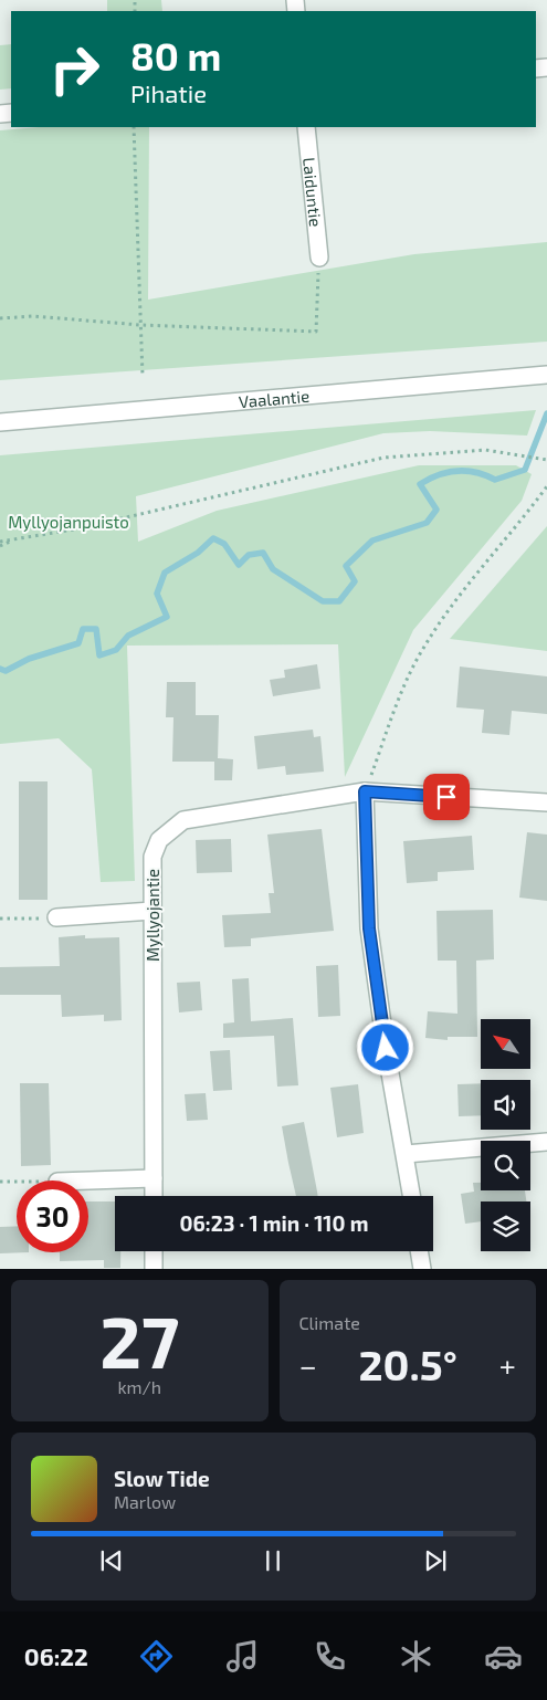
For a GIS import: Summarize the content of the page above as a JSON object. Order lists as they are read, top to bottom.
{
  "streets": {
    "street": ["Laiduntie", "Vaalantie", "Myllyojantie"]
  },
  "parks": ["Myllyojanpuisto"],
  "north": "top left",
  "page": {
    "turn": ["80 m", "Pihatie"],
    "limit": "30",
    "trip": "06:23 · 1 min · 110 m",
    "tile": [
      ["27", "km/h"],
      "Climate"
    ],
    "heat": ["−", "20.5°", "+"],
    "song": ["Slow Tide", "Marlow"],
    "tabs": "06:22"
  }
}
